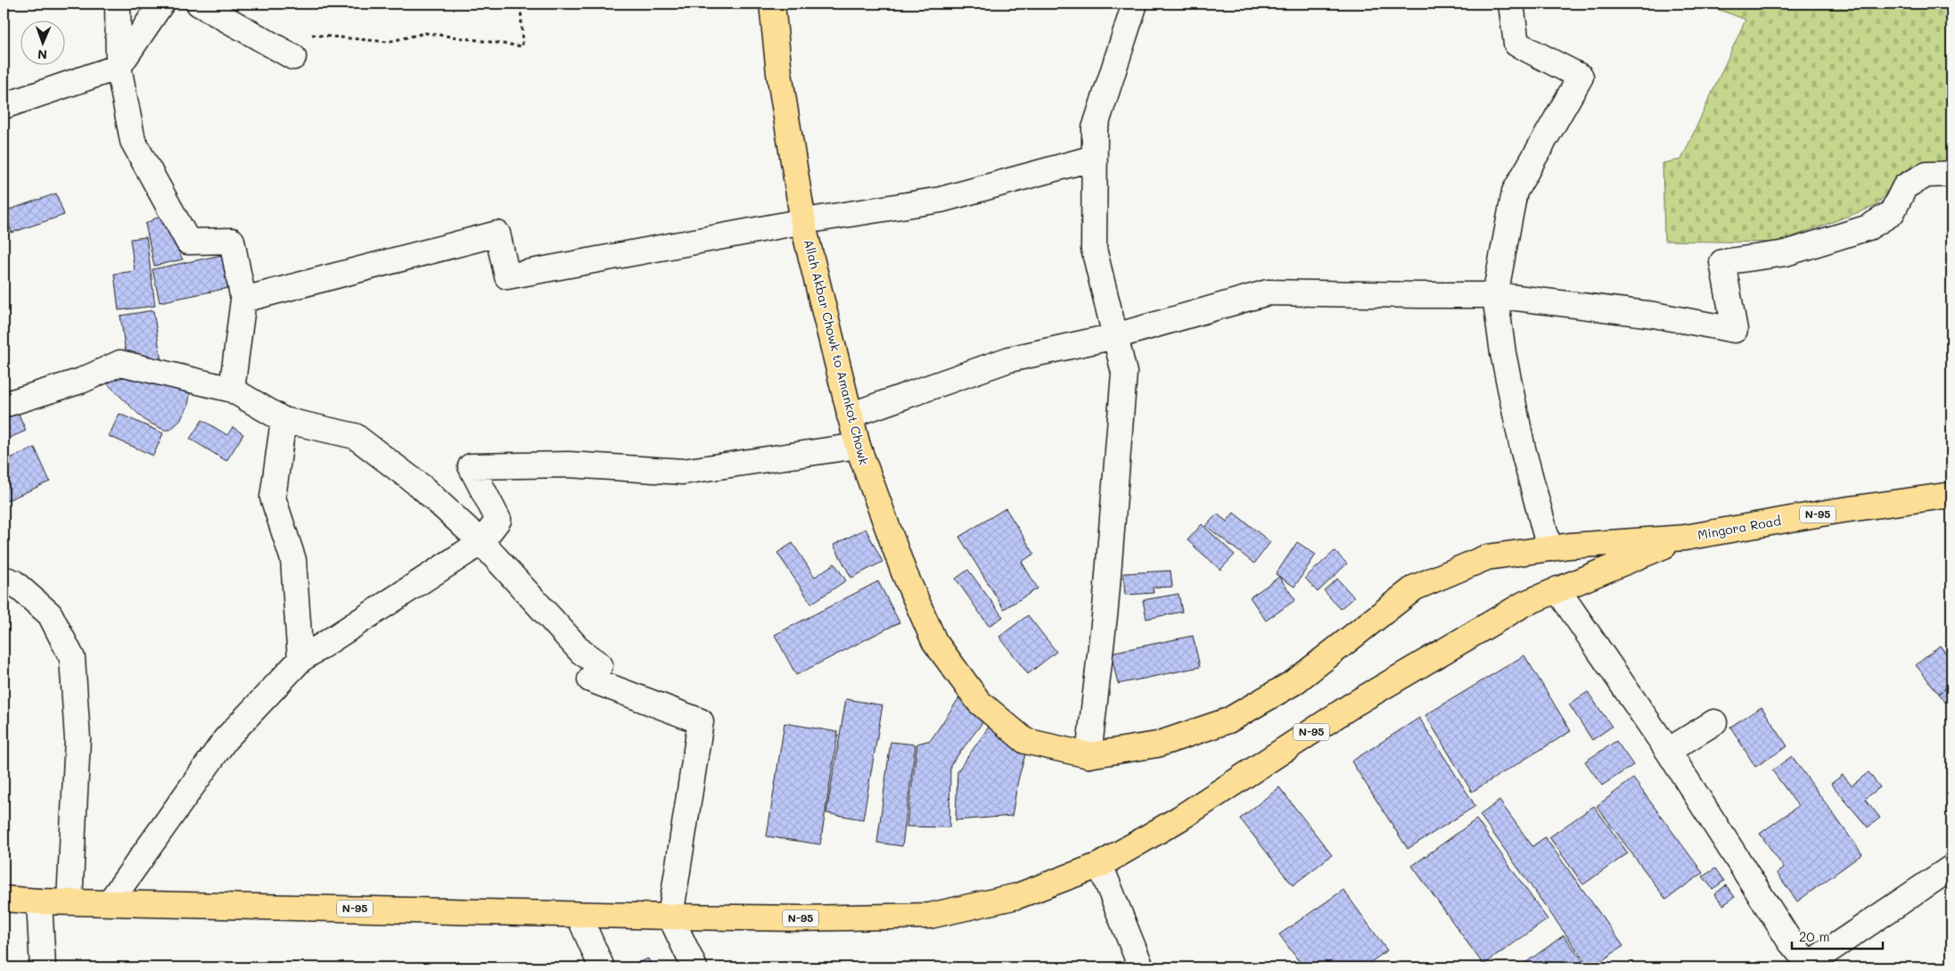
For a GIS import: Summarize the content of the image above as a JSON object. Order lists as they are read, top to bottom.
{
  "streets": {
    "main road": ["Allah Akbar Chowk to Amankot Chowk", "N-95", "Mingora Road"]
  },
  "crossings": [
    ["Allah Akbar Chowk to Amankot Chowk", "N-95"],
    ["Allah Akbar Chowk to Amankot Chowk", "Mingora Road"],
    ["N-95", "Mingora Road"]
  ],
  "scale_bar": "20 m",
  "north": "bottom"
}
